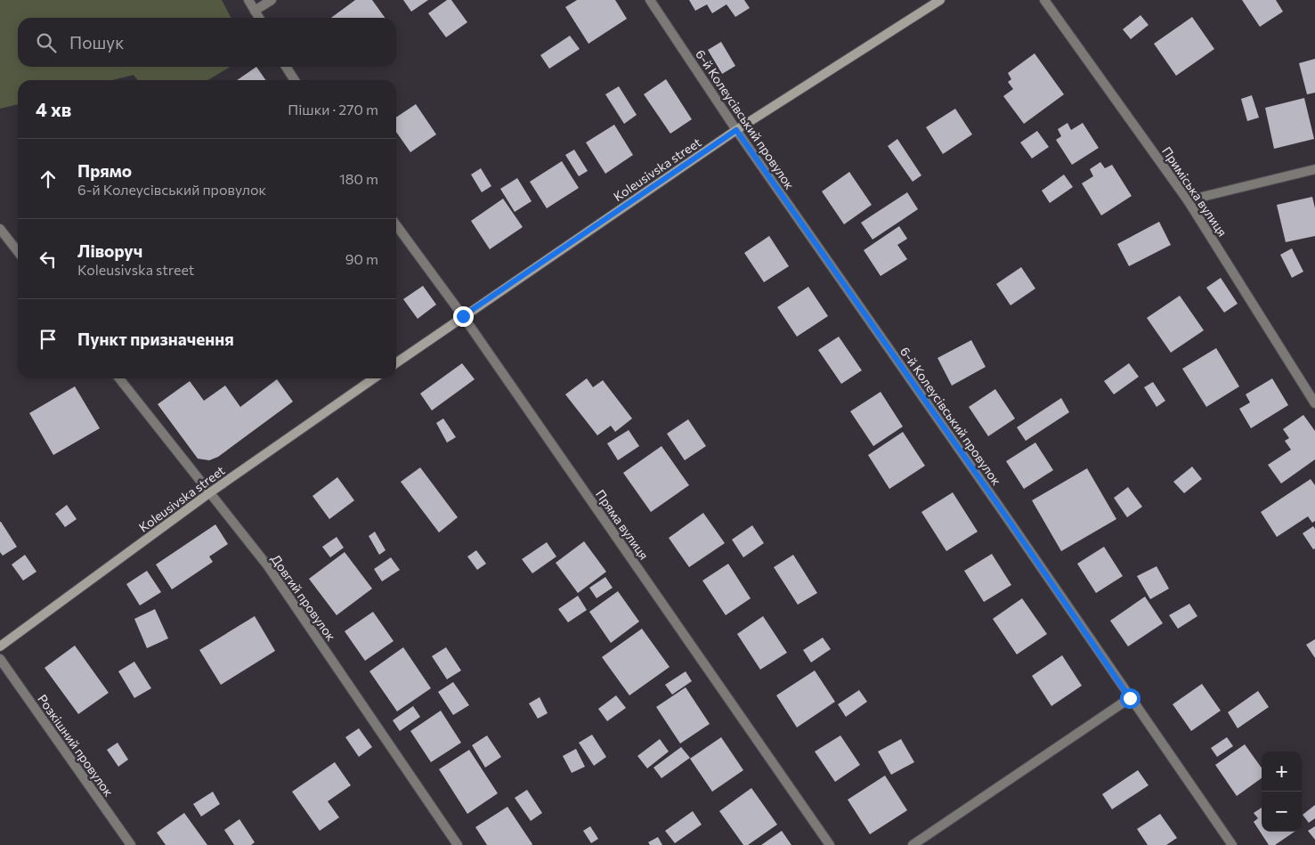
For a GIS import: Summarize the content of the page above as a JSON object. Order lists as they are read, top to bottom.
{
  "streets": {
    "street": [
      "6-й Колеусівський провулок",
      "Koleusivska street",
      "Приміська вулиця",
      "Пряма вулиця",
      "Довгий провулок",
      "Розкішний провулок"
    ]
  },
  "crossings": [
    ["6-й Колеусівський провулок", "Koleusivska street"],
    ["Koleusivska street", "Пряма вулиця"],
    ["Koleusivska street", "Довгий провулок"]
  ],
  "page": {
    "search": "Пошук",
    "heading": ["4 хв", "Пішки · 270 m"],
    "list": [
      ["Прямо", "6-й Колеусівський провулок", "180 m"],
      ["Ліворуч", "Koleusivska street", "90 m"],
      "Пункт призначення"
    ],
    "map_buttons": ["+", "−"]
  }
}
